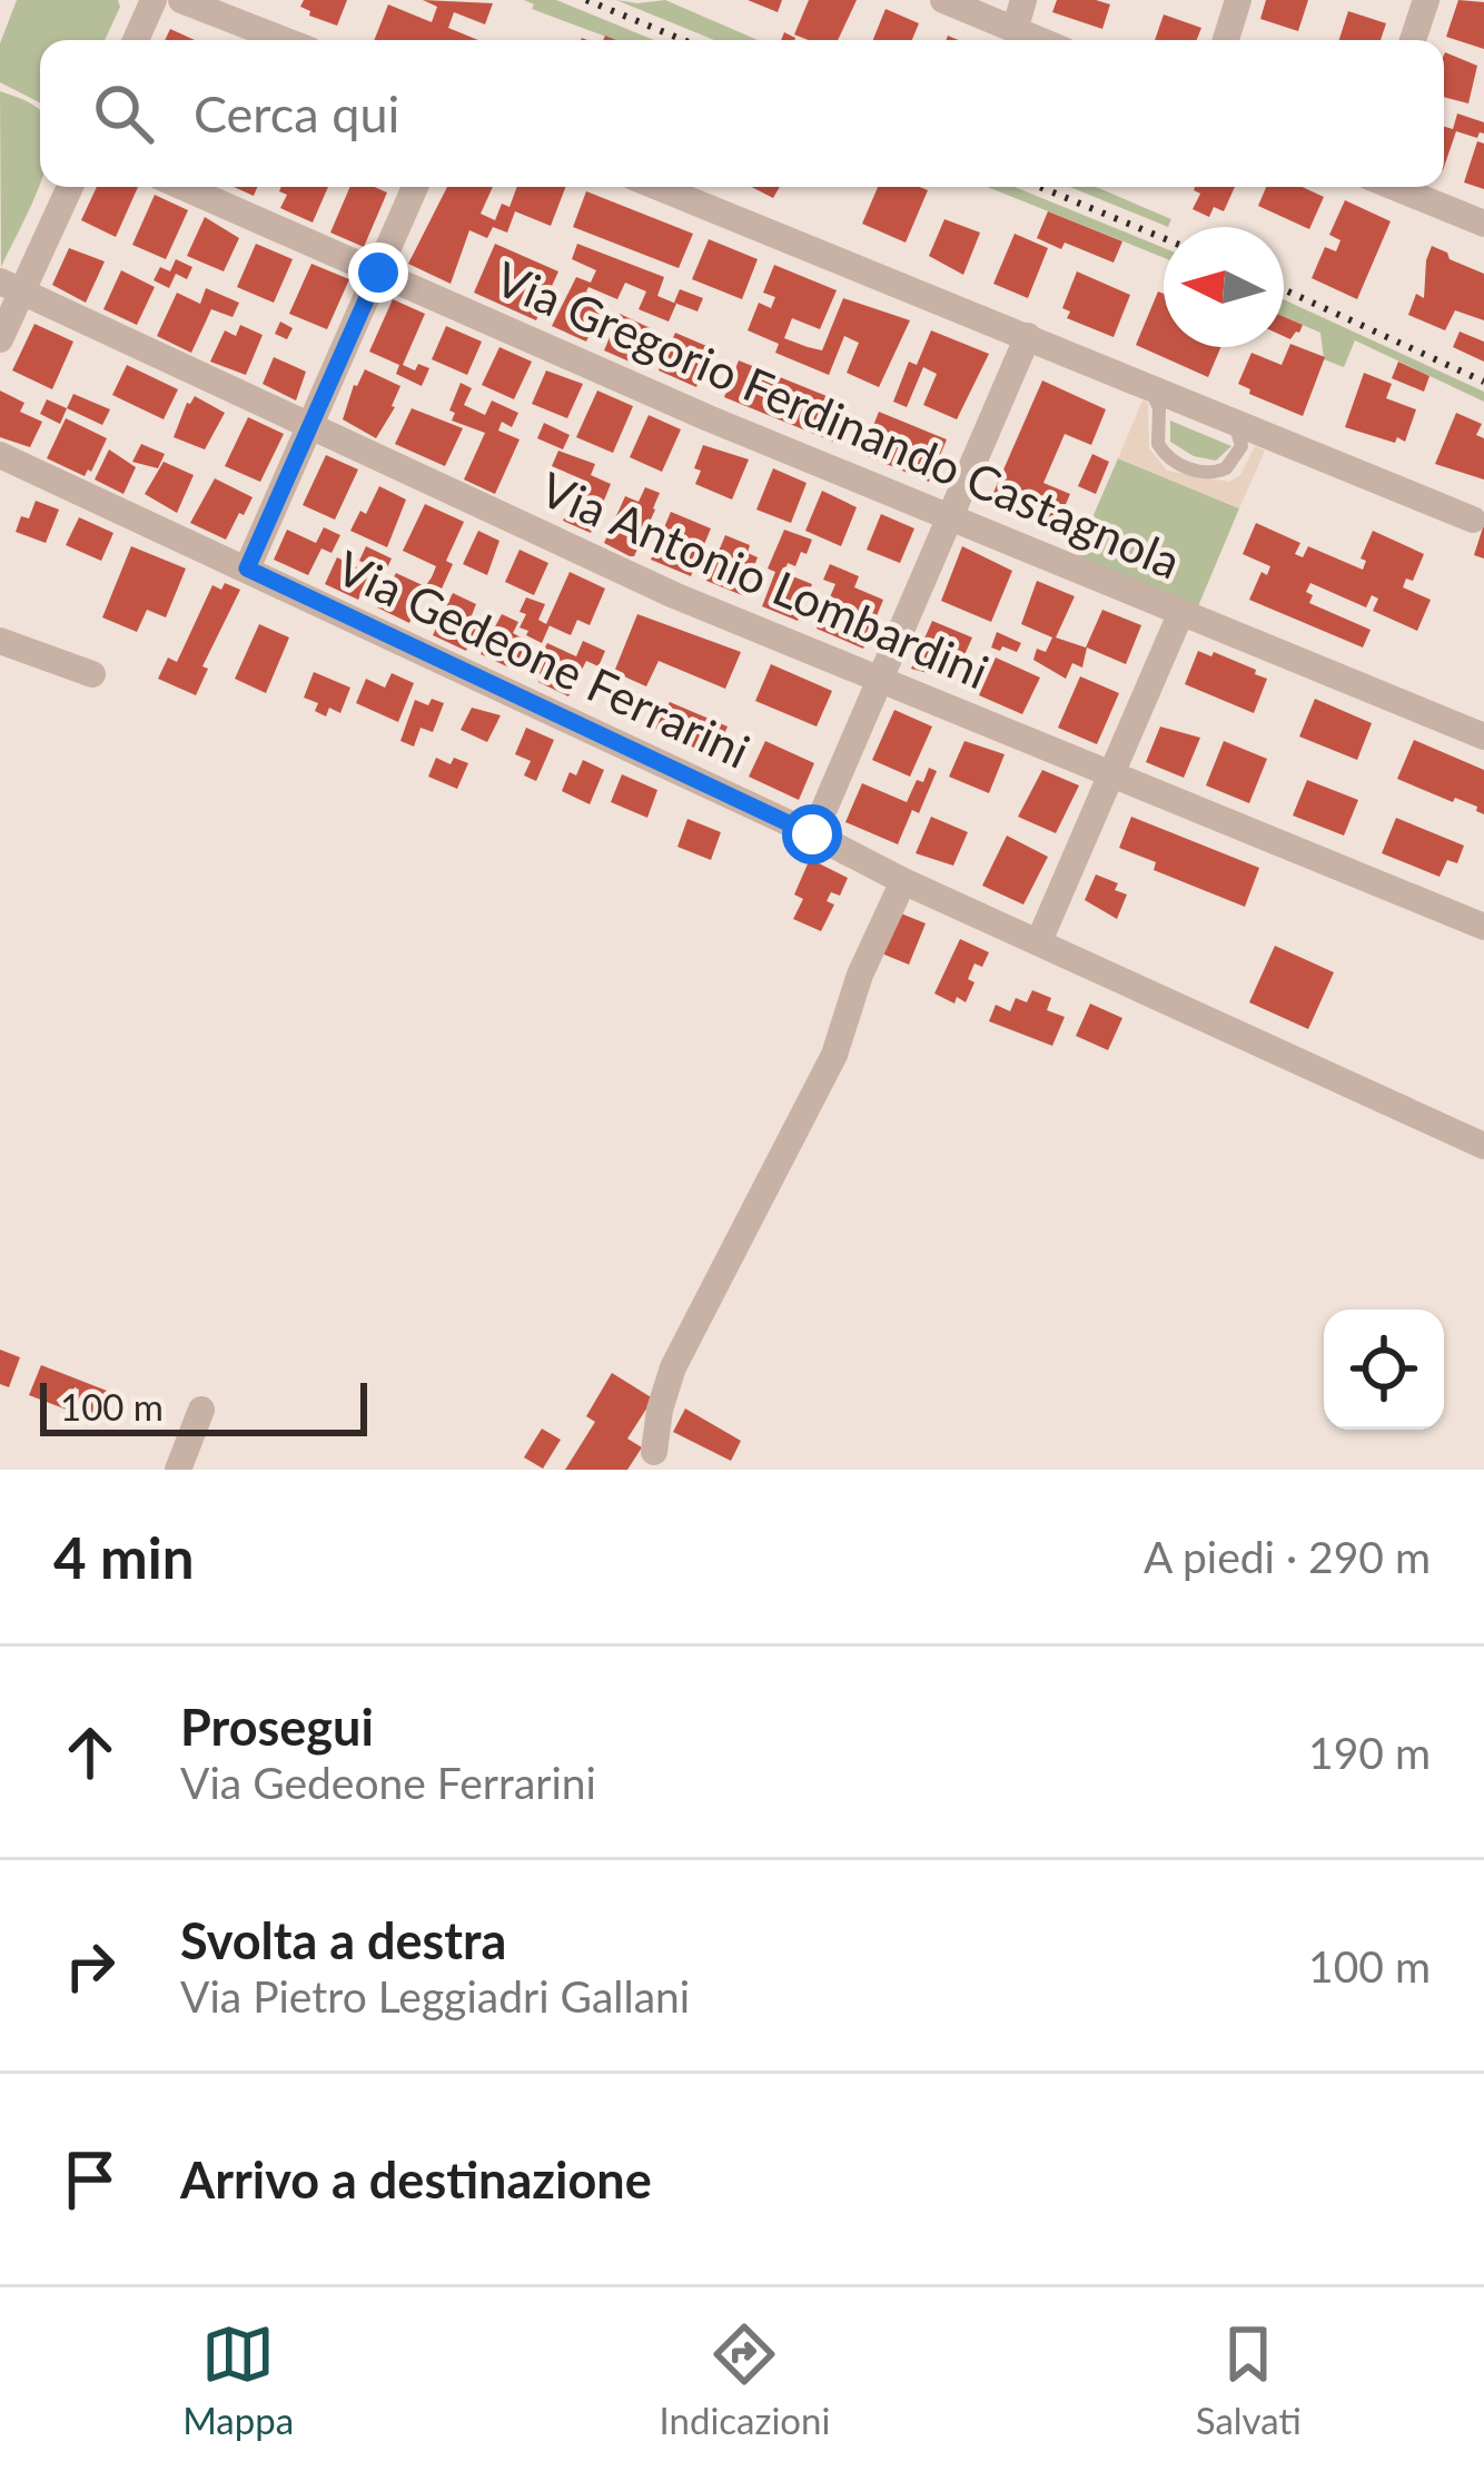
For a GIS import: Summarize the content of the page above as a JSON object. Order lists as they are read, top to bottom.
{
  "streets": {
    "street": ["Via Gregorio Ferdinando Castagnola", "Via Antonio Lombardini", "Via Gedeone Ferrarini"]
  },
  "scale_bar": "100 m",
  "north": "left",
  "page": {
    "search": "Cerca qui",
    "scale": "100 m",
    "heading": ["4 min", "A piedi · 290 m"],
    "list": [
      ["Prosegui", "Via Gedeone Ferrarini", "190 m"],
      ["Svolta a destra", "Via Pietro Leggiadri Gallani", "100 m"],
      "Arrivo a destinazione"
    ],
    "nav": ["Mappa", "Indicazioni", "Salvati"]
  }
}
